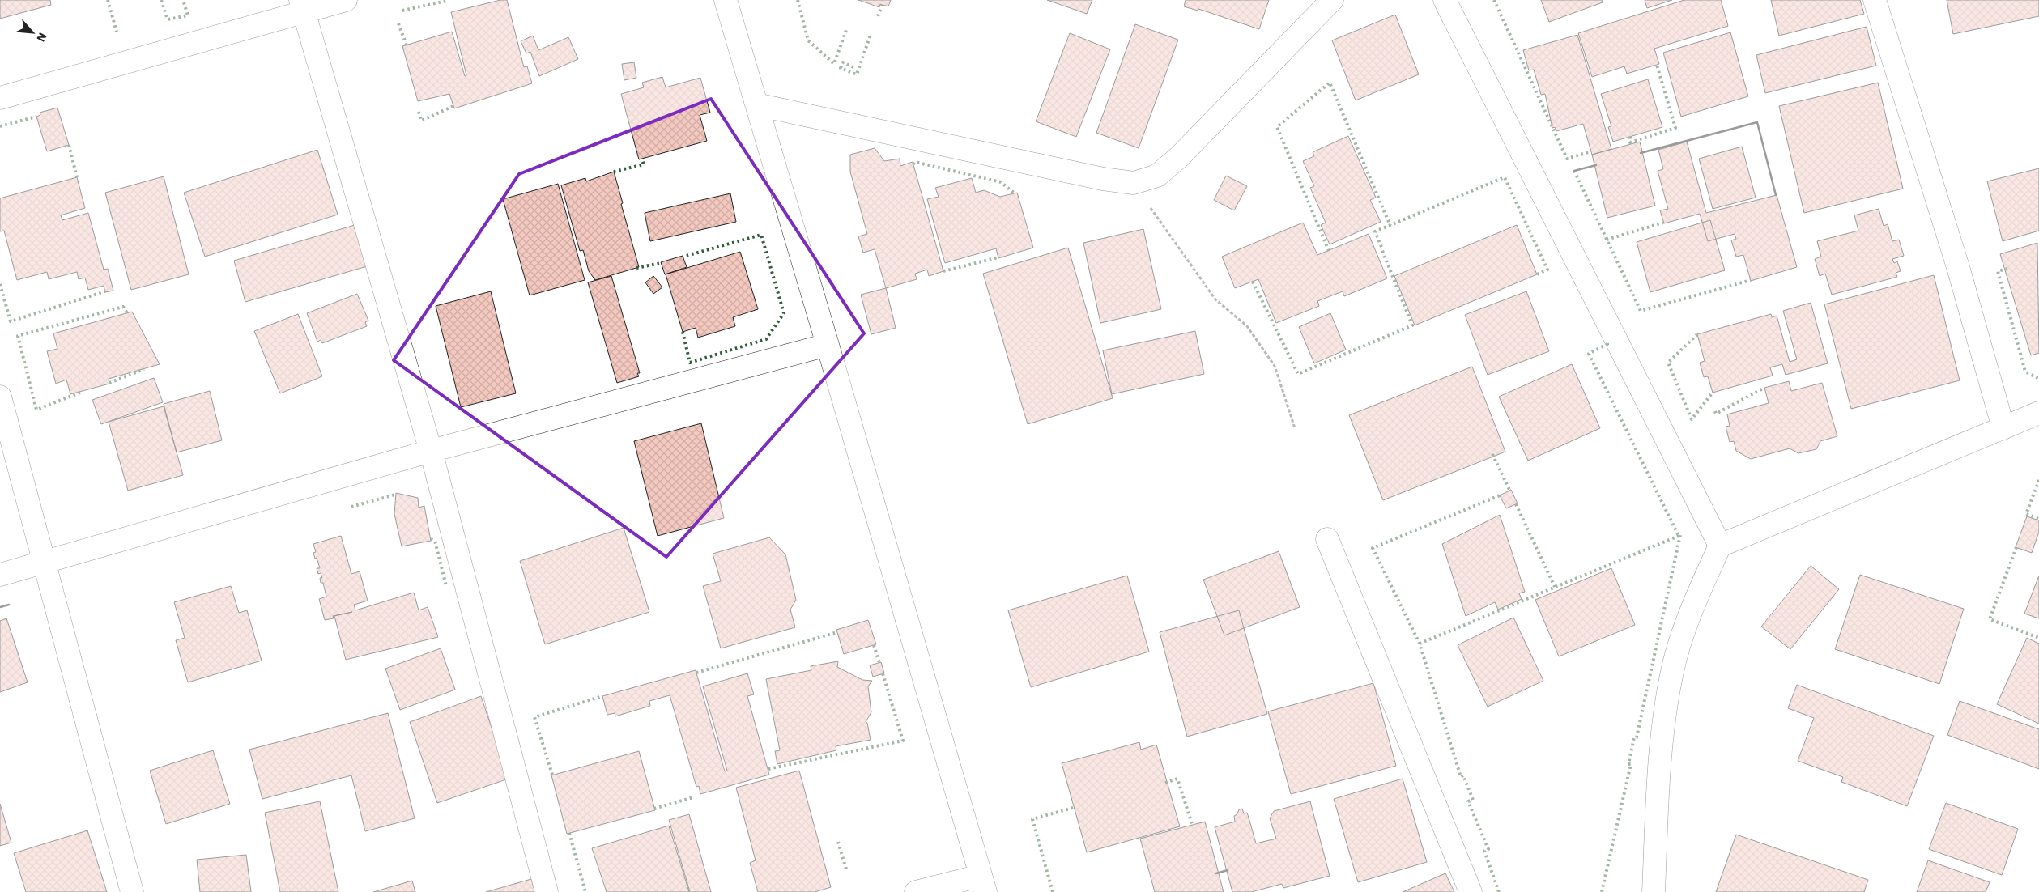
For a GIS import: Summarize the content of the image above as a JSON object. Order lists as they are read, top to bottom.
{
  "north": "bottom right"
}
